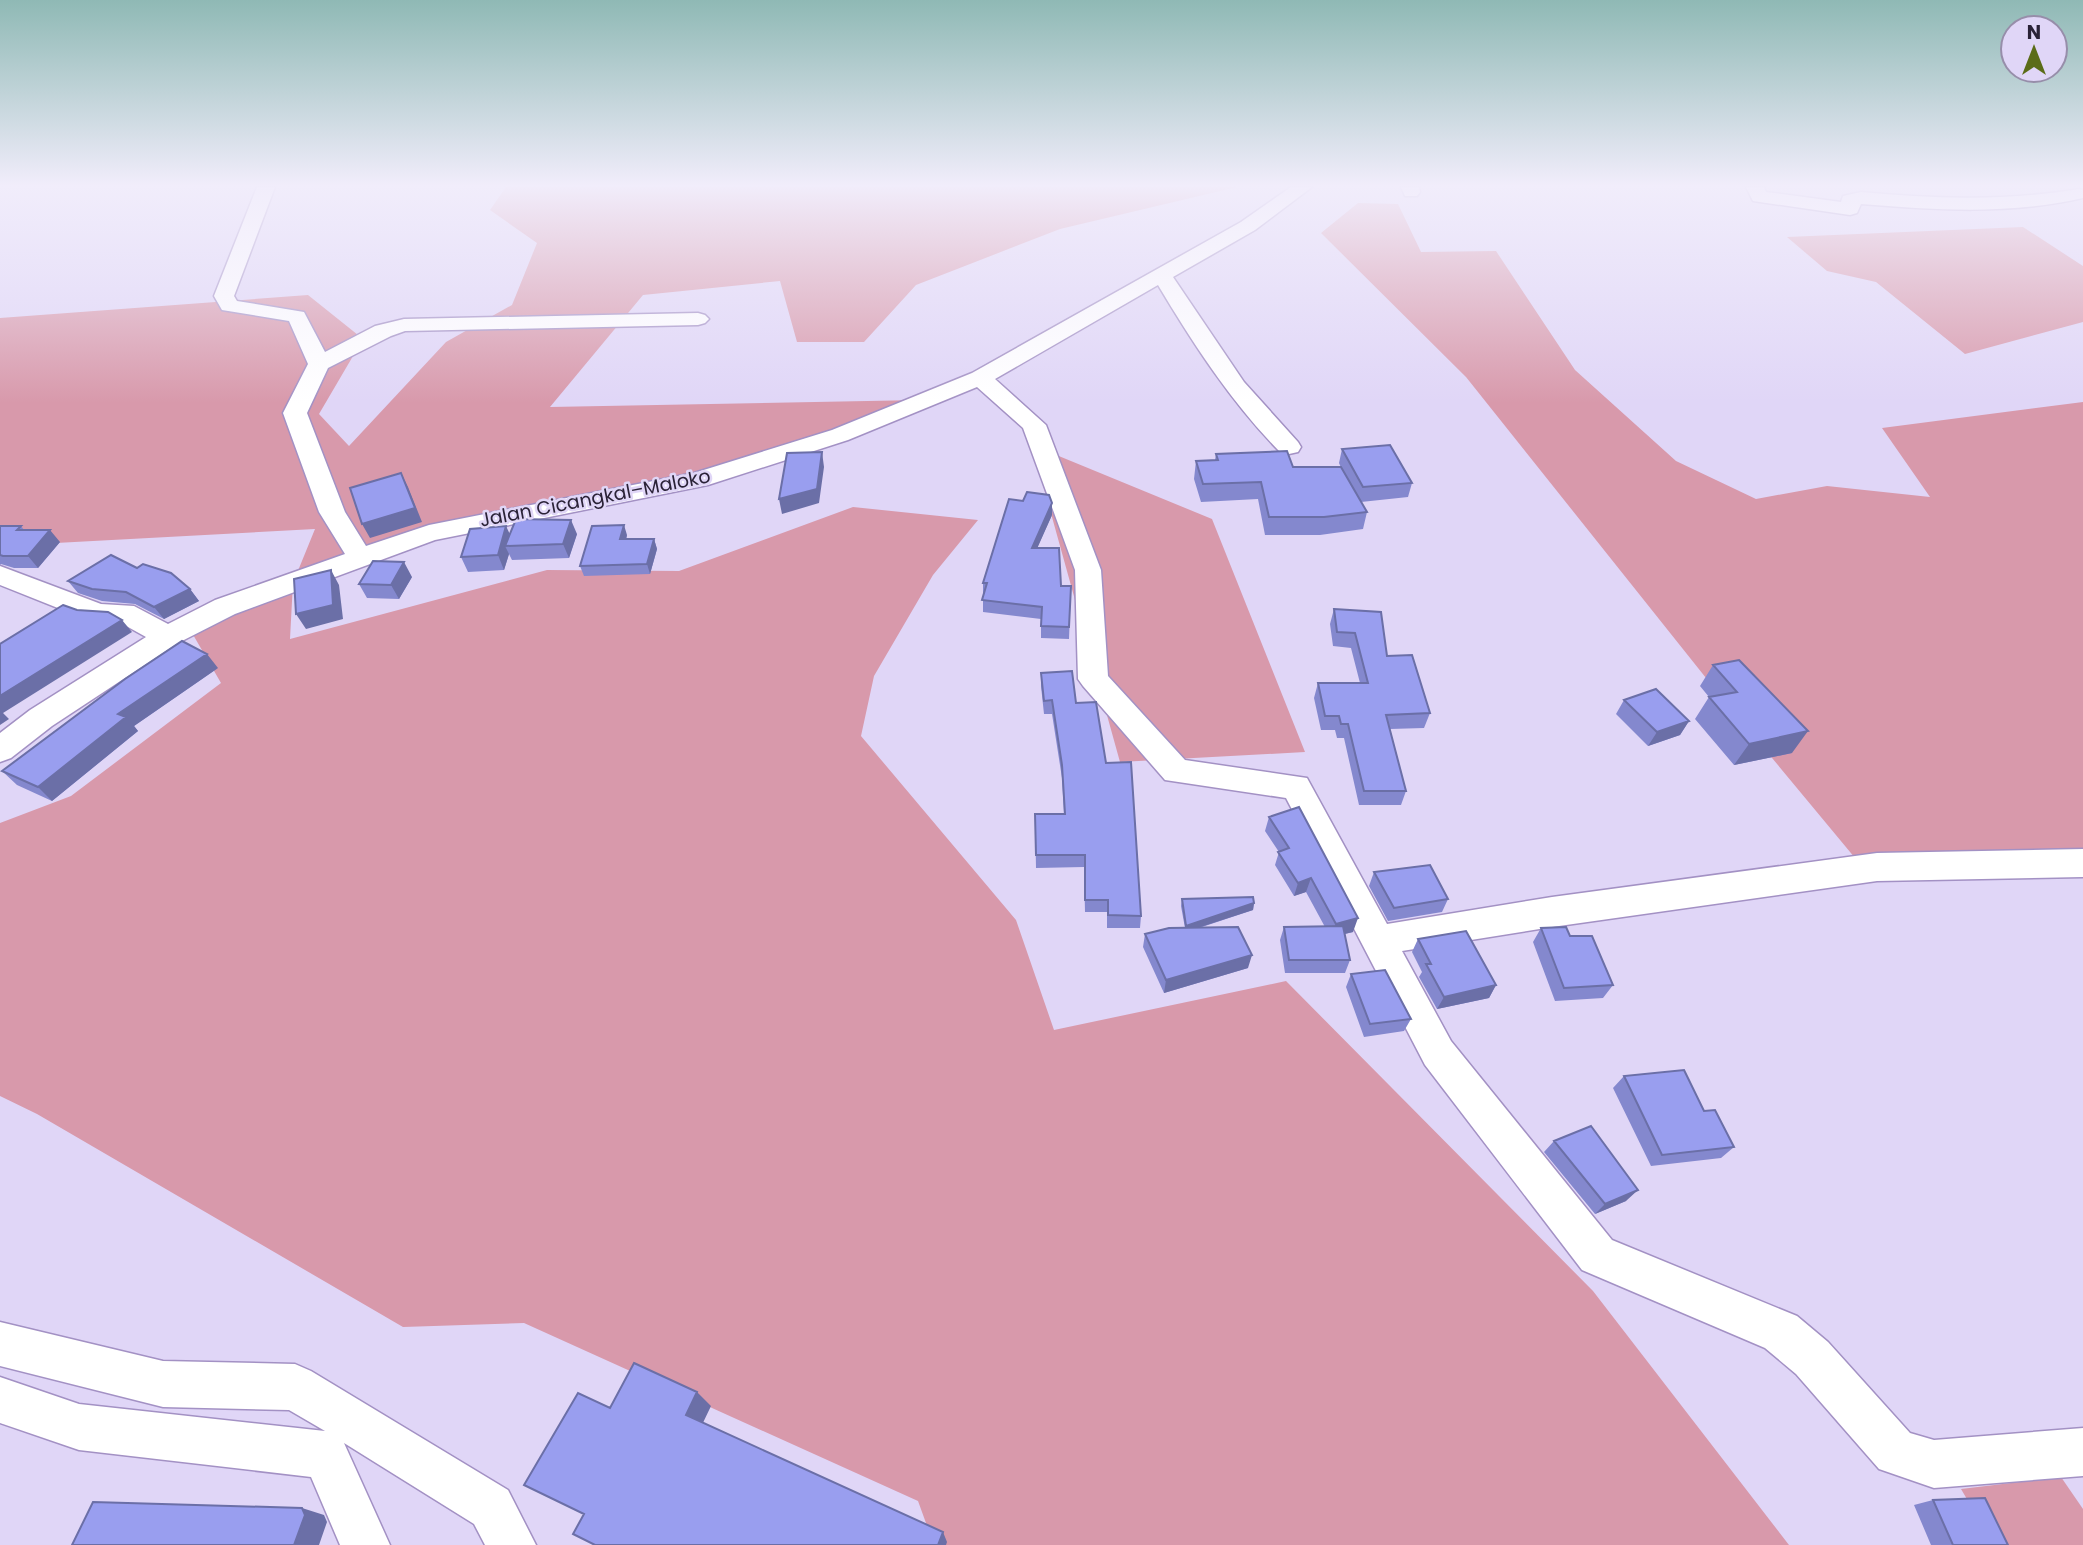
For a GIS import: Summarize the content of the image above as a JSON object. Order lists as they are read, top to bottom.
{
  "streets": {
    "street": ["Jalan Cicangkal–Maloko"]
  },
  "north": "top"
}
